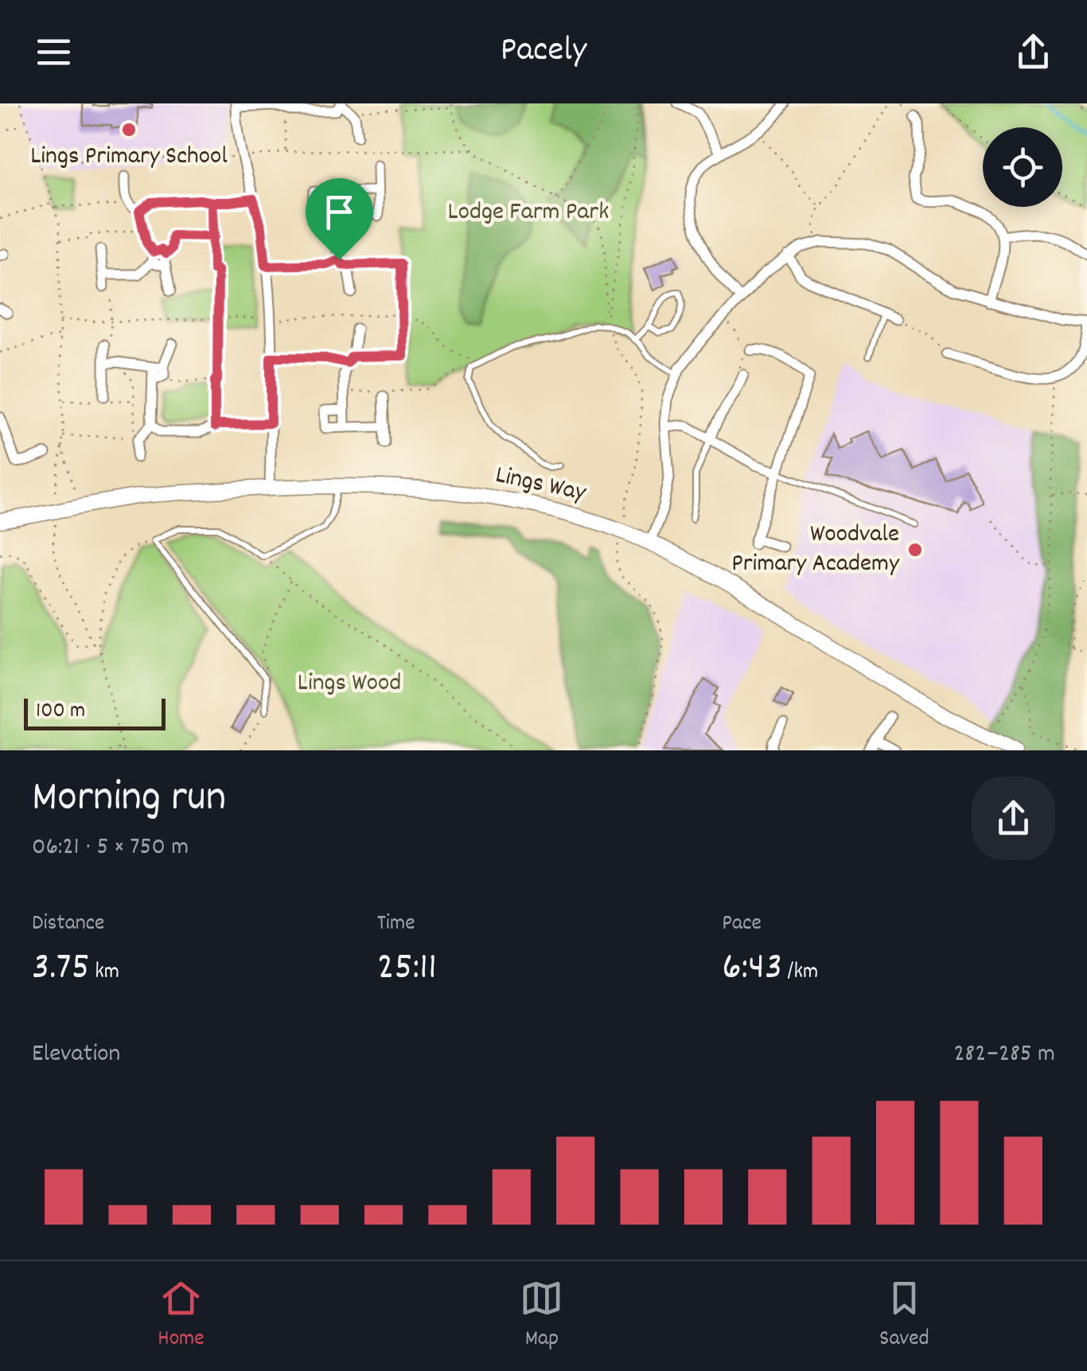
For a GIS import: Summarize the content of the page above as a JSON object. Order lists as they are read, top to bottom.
{
  "streets": {
    "street": ["Lings Way"]
  },
  "parks": ["Lodge Farm Park", "Lings Wood"],
  "places": ["Lings Primary School", "Woodvale Primary Academy"],
  "scale_bar": "100 m",
  "page": {
    "header": "Pacely",
    "scale": "100 m",
    "heading": ["Morning run", "06:21 · 5 × 750 m"],
    "stats": [
      ["Distance", "3.75 km"],
      ["Time", "25:11"],
      ["Pace", "6:43 /km"]
    ],
    "chart": ["Elevation", "282–285 m"],
    "tabs": ["Home", "Map", "Saved"]
  }
}
